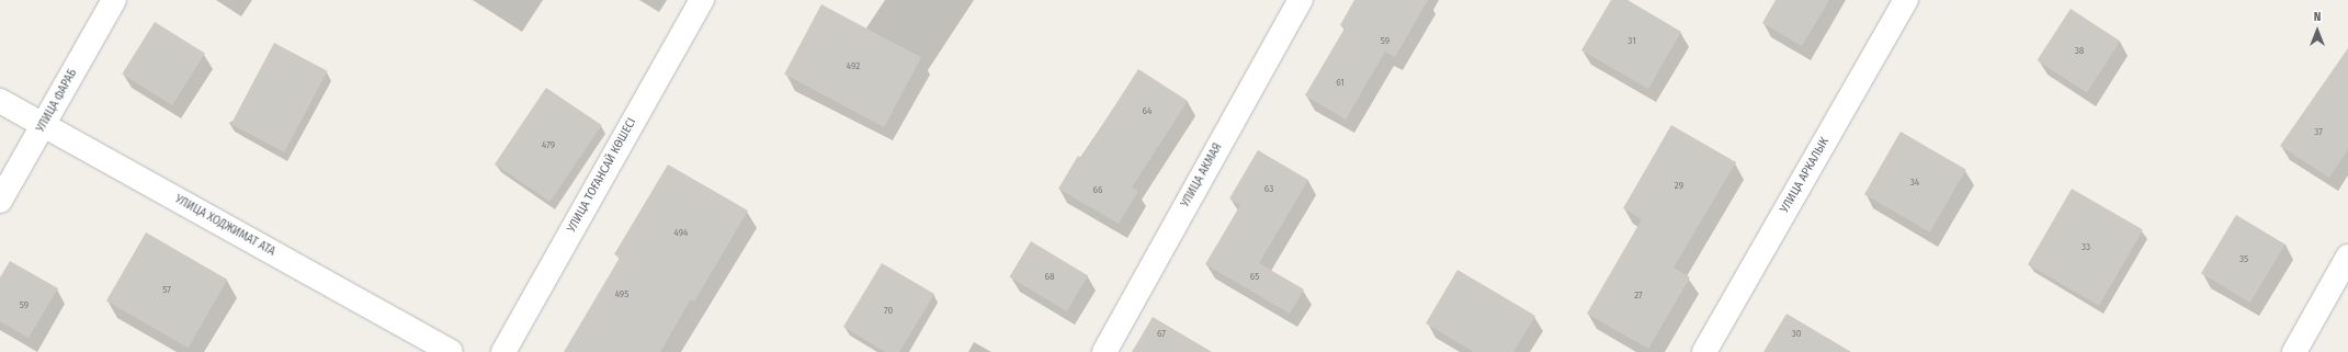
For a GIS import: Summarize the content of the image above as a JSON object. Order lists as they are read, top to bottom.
{
  "streets": {
    "street": [
      "УЛИЦА ФАРАБ",
      "УЛИЦА ТОҒАНСАЙ КӨШЕСІ",
      "УЛИЦА АКМАЯ",
      "УЛИЦА АРКАЛЫК",
      "УЛИЦА ХОДЖИМАТ АТА"
    ]
  },
  "crossings": [
    ["УЛИЦА ФАРАБ", "УЛИЦА ХОДЖИМАТ АТА"]
  ],
  "house_numbers": [
    "59",
    "31",
    "38",
    "492",
    "61",
    "64",
    "37",
    "479",
    "34",
    "29",
    "63",
    "66",
    "494",
    "33",
    "35",
    "68",
    "65",
    "57",
    "495",
    "27",
    "59",
    "70",
    "67",
    "30"
  ],
  "north": "top"
}
